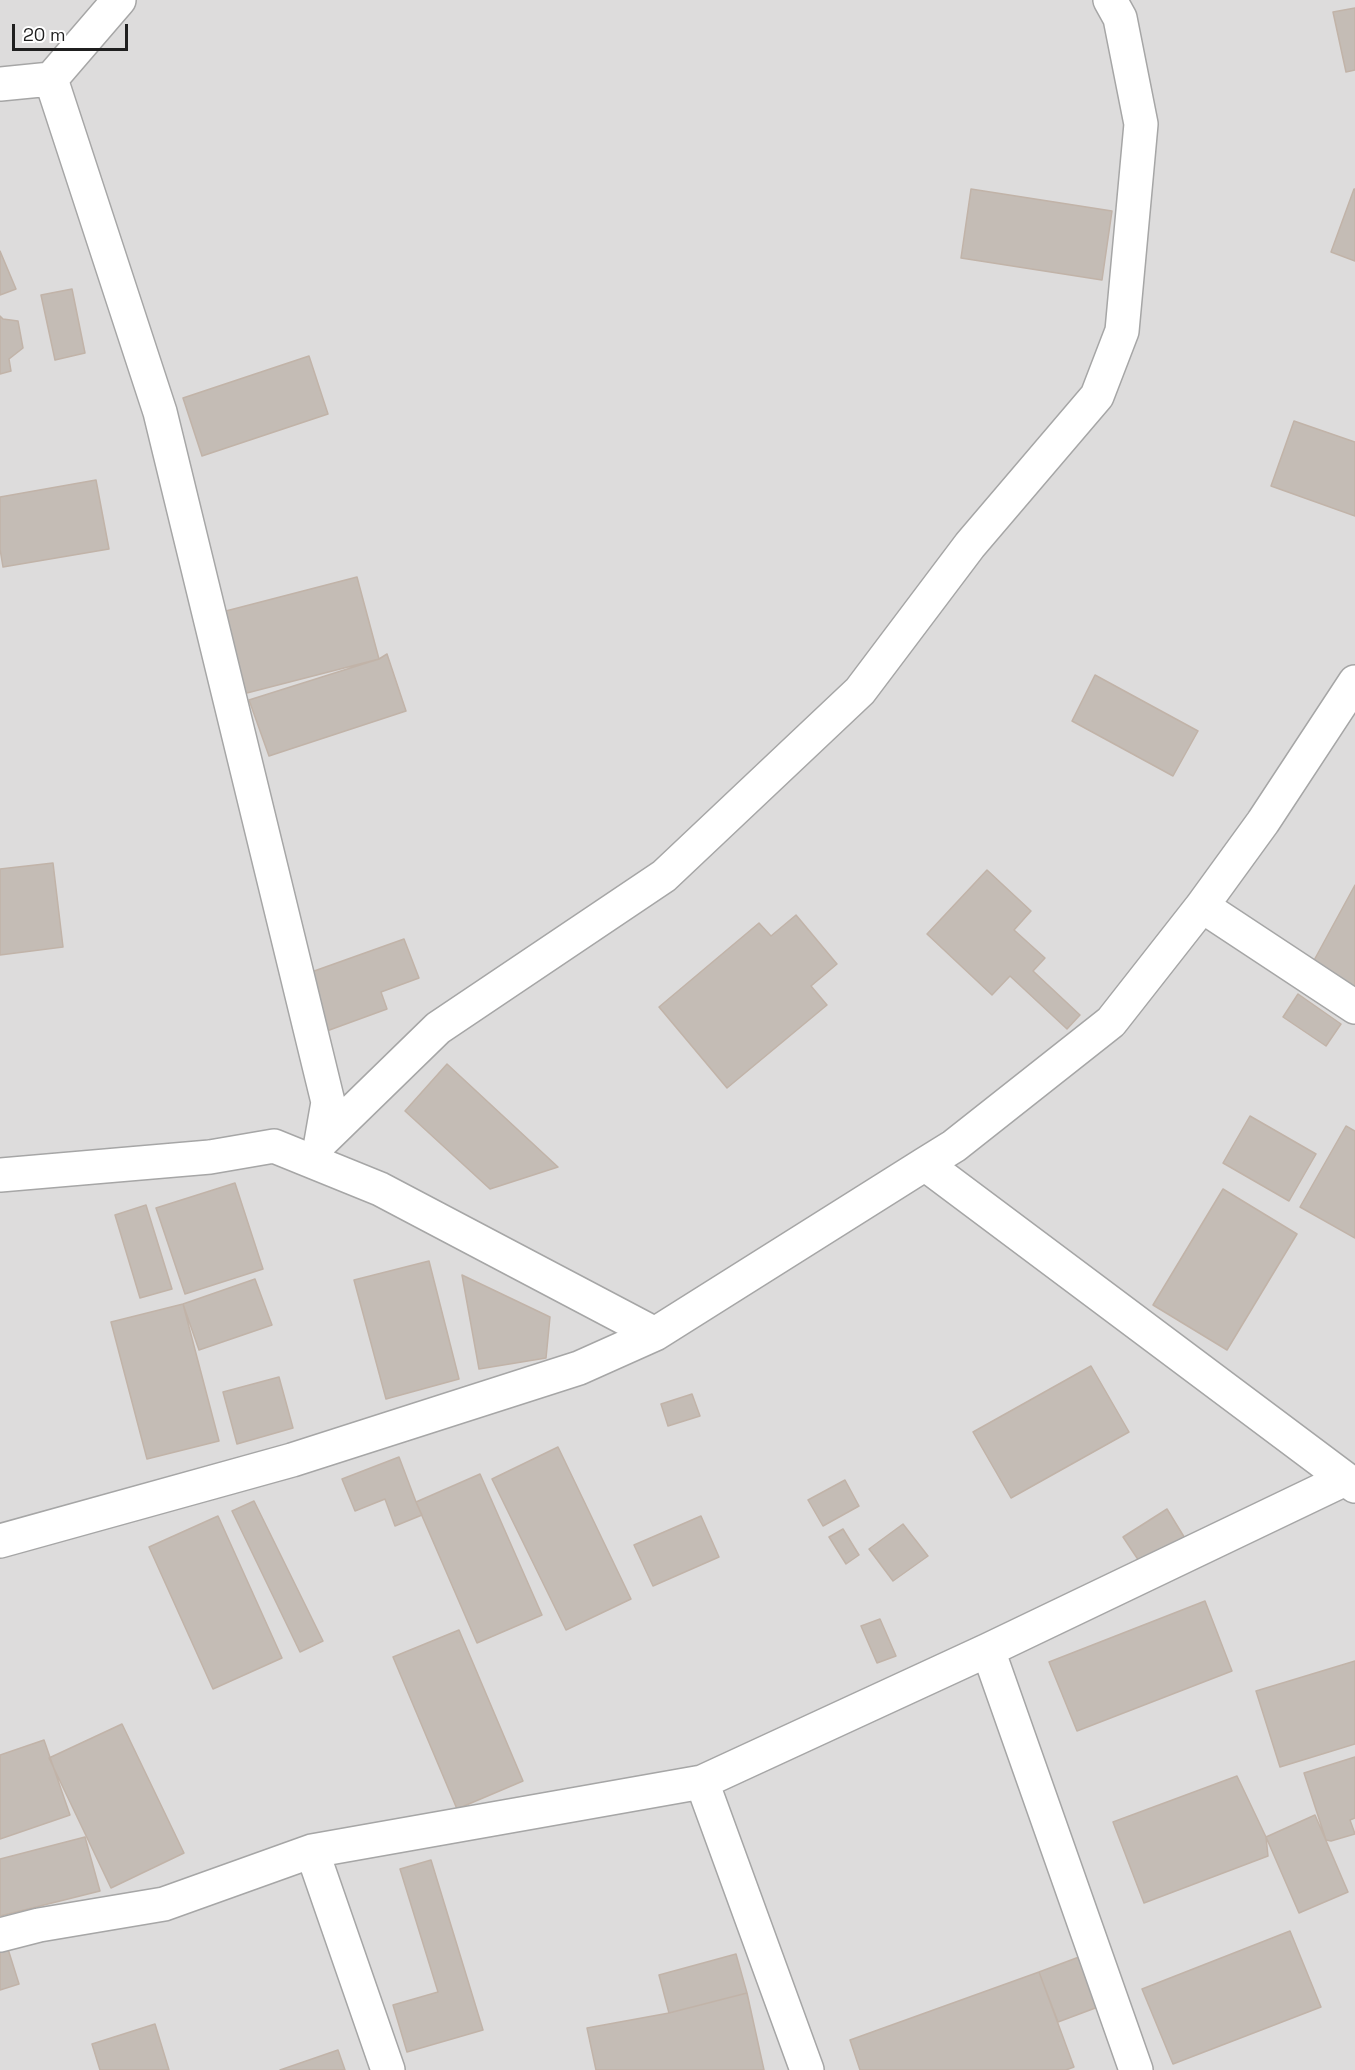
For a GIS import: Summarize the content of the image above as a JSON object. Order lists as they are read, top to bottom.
{
  "scale_bar": "20 m"
}
